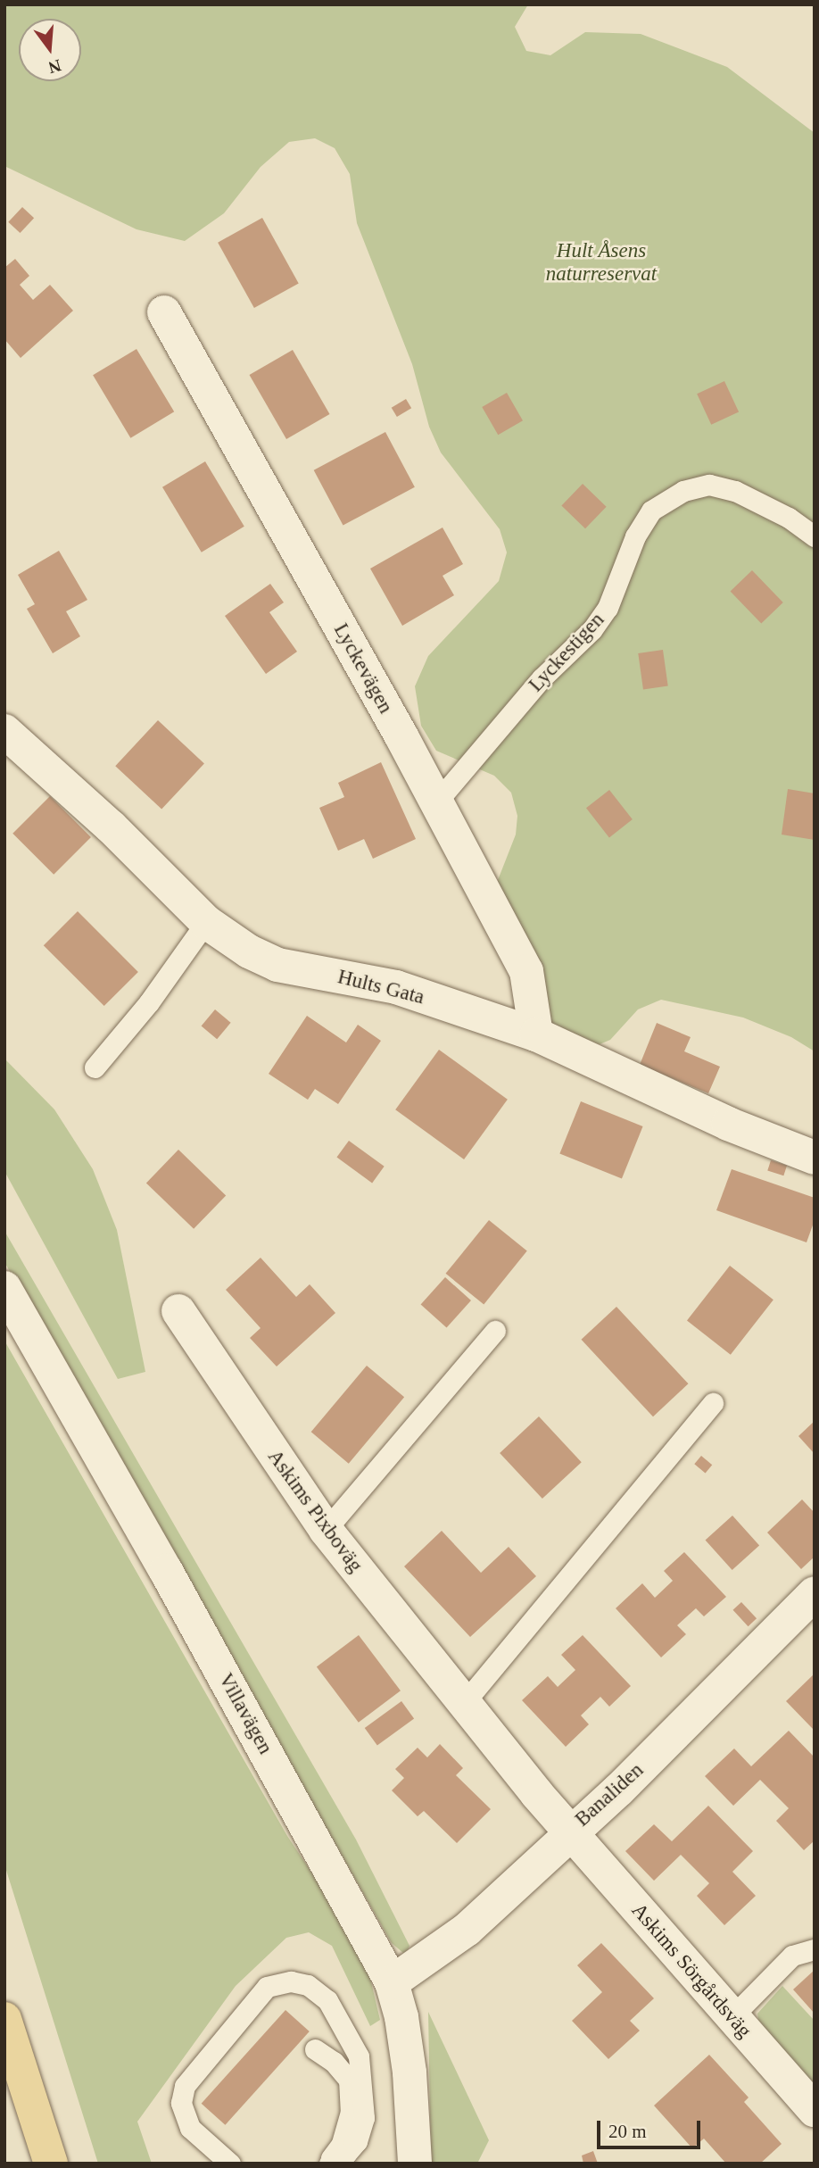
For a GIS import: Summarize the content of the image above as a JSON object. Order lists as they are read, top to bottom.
{
  "streets": {
    "street": [
      "Lyckevägen",
      "Hults Gata",
      "Askims Pixboväg",
      "Villavägen",
      "Banaliden",
      "Askims Sörgårdsväg"
    ],
    "lane": ["Lyckestigen"]
  },
  "crossings": [
    ["Lyckestigen", "Lyckevägen"],
    ["Lyckevägen", "Hults Gata"],
    ["Askims Pixboväg", "Banaliden"],
    ["Askims Pixboväg", "Askims Sörgårdsväg"],
    ["Villavägen", "Banaliden"],
    ["Banaliden", "Askims Sörgårdsväg"]
  ],
  "parks": ["Hult Åsens naturreservat"],
  "scale_bar": "20 m",
  "north": "bottom"
}
